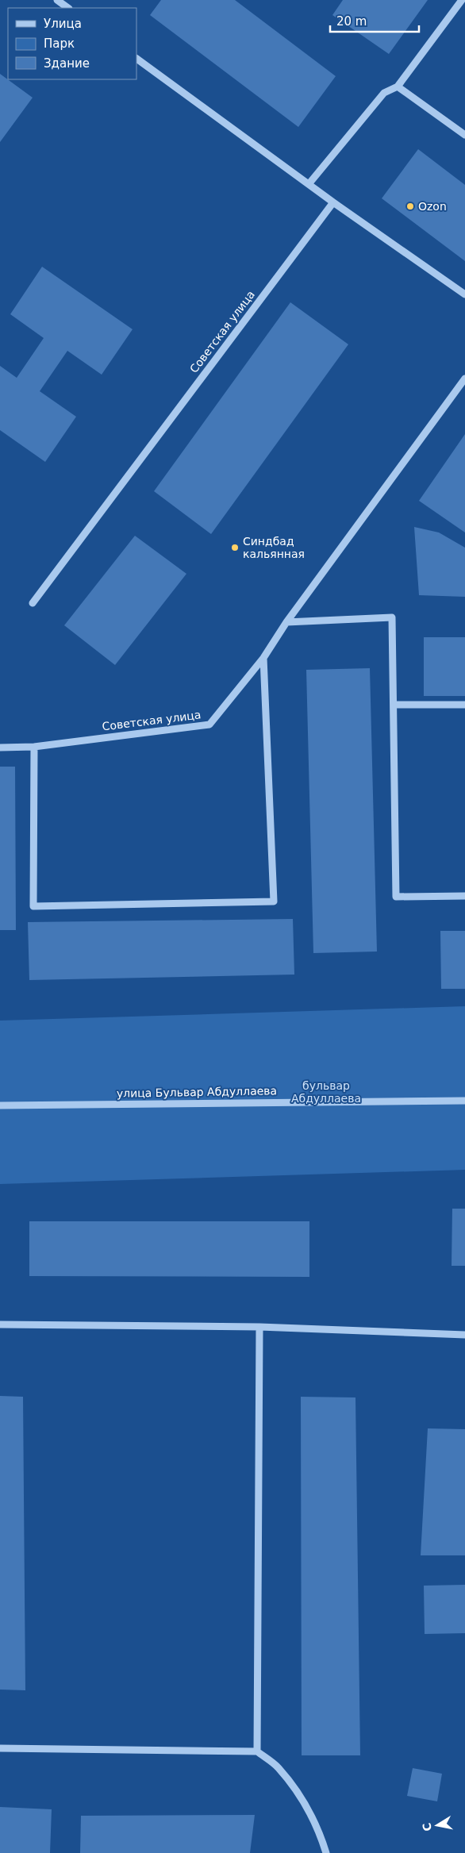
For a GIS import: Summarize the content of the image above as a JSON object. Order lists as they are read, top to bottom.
{
  "streets": {
    "street": ["Советская улица", "улица Бульвар Абдуллаева"]
  },
  "parks": ["бульвар Абдуллаева"],
  "places": ["Ozon", "Синдбад кальянная"],
  "legend": ["Улица", "Парк", "Здание"],
  "scale_bar": "20 m",
  "north": "left"
}
